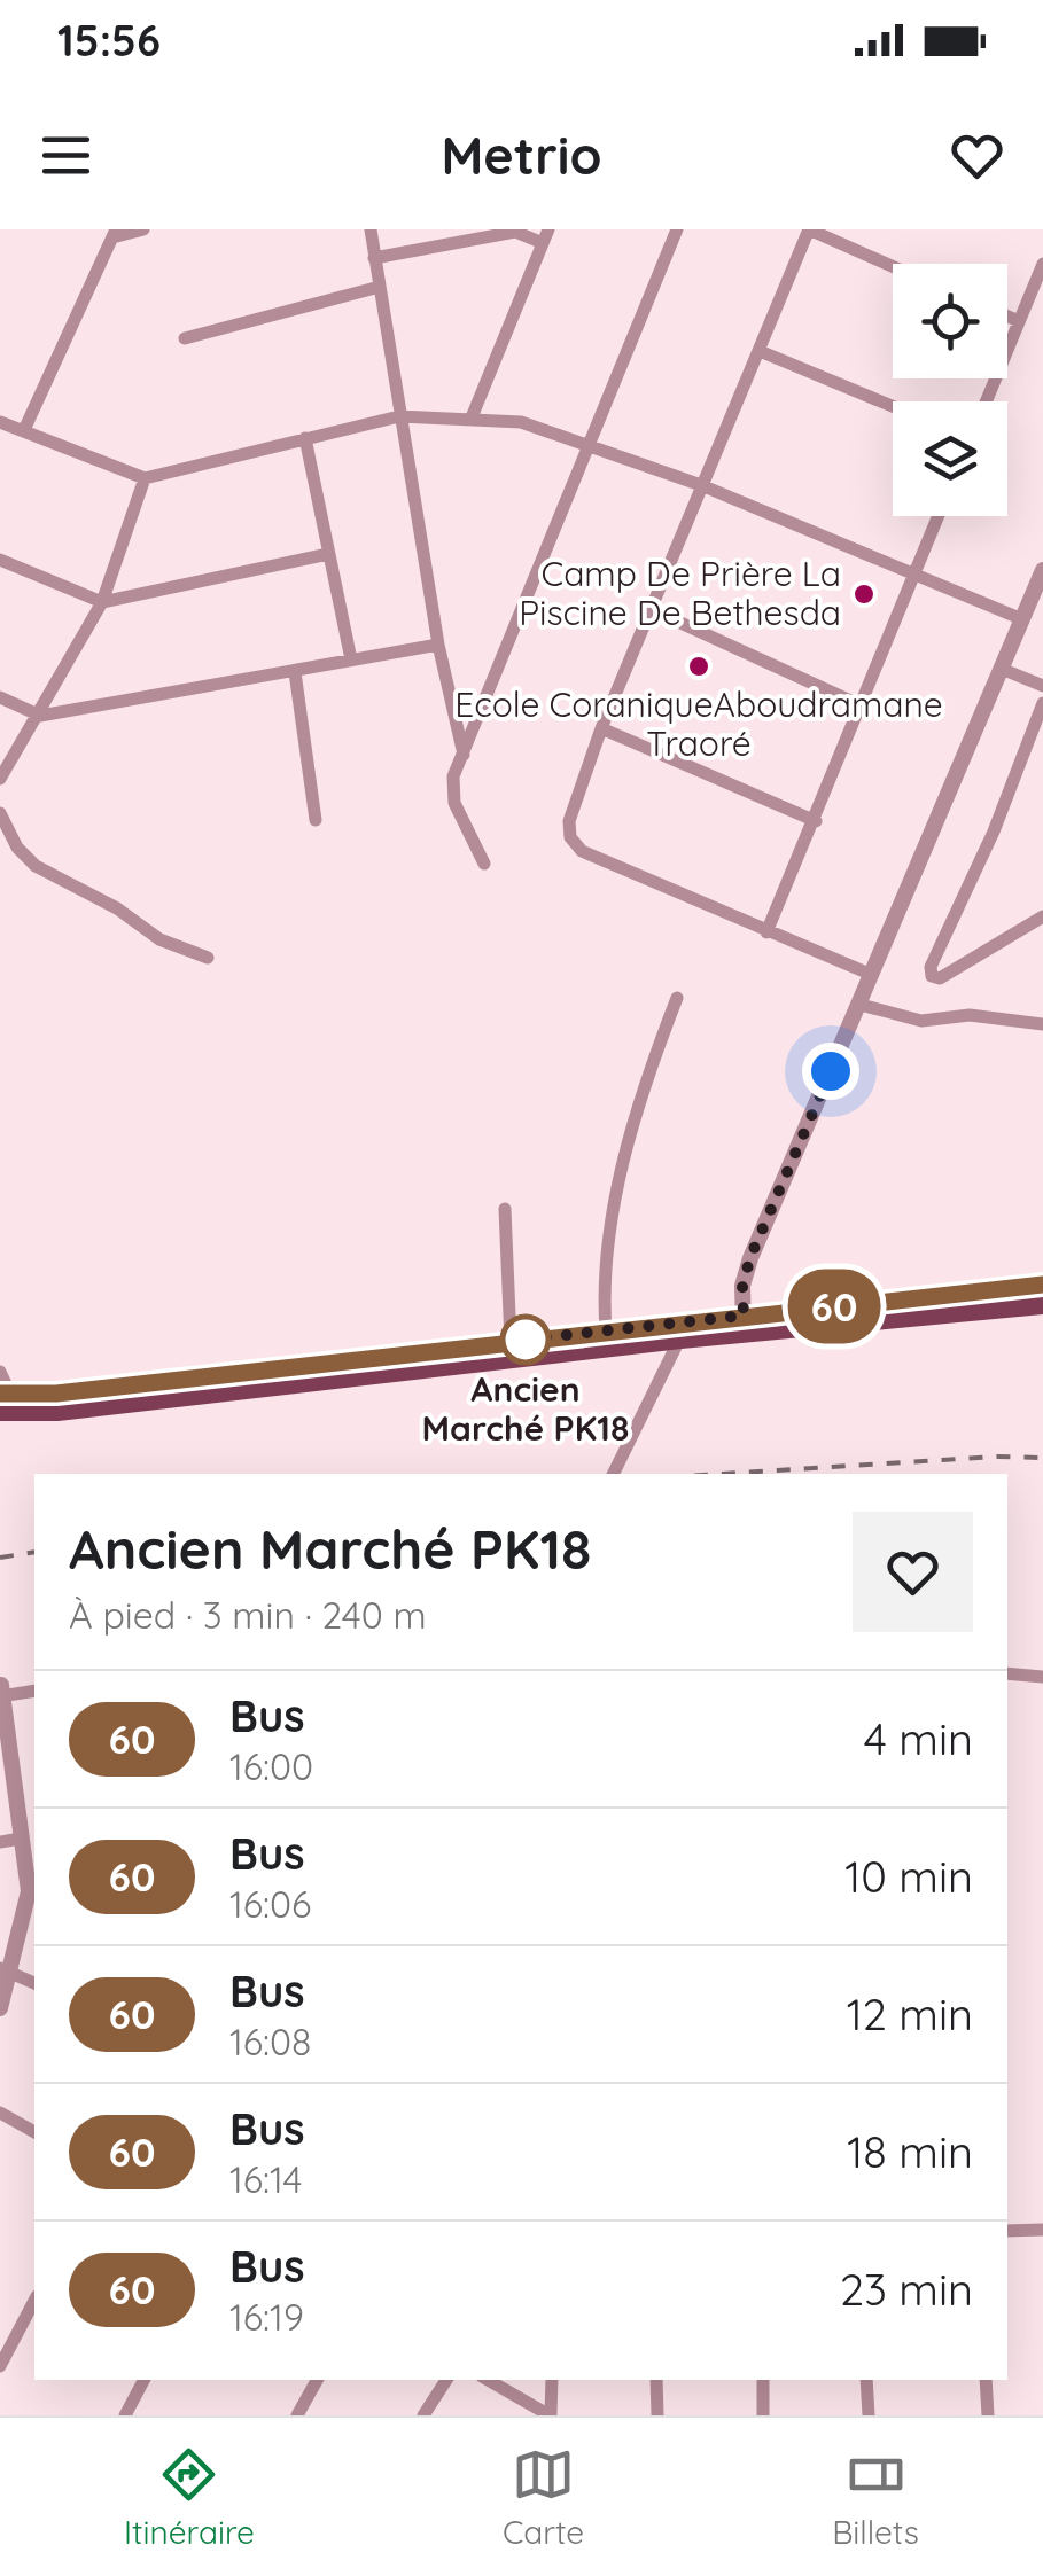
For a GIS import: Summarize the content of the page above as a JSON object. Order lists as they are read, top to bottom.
{
  "places": ["Camp De Prière La Piscine De Bethesda", "Ecole CoraniqueAboudramane Traoré", "Ancien Marché PK18"],
  "lines": ["bus line 60"],
  "page": {
    "status": "15:56",
    "header": "Metrio",
    "on_map": "60",
    "heading": ["Ancien Marché PK18", "À pied · 3 min · 240 m"],
    "list": [
      {
        "mark": "60",
        "name": "Bus",
        "note": "16:00",
        "value": "4 min"
      },
      {
        "mark": "60",
        "name": "Bus",
        "note": "16:06",
        "value": "10 min"
      },
      {
        "mark": "60",
        "name": "Bus",
        "note": "16:08",
        "value": "12 min"
      },
      {
        "mark": "60",
        "name": "Bus",
        "note": "16:14",
        "value": "18 min"
      },
      {
        "mark": "60",
        "name": "Bus",
        "note": "16:19",
        "value": "23 min"
      }
    ],
    "tabs": ["Itinéraire", "Carte", "Billets"]
  }
}
